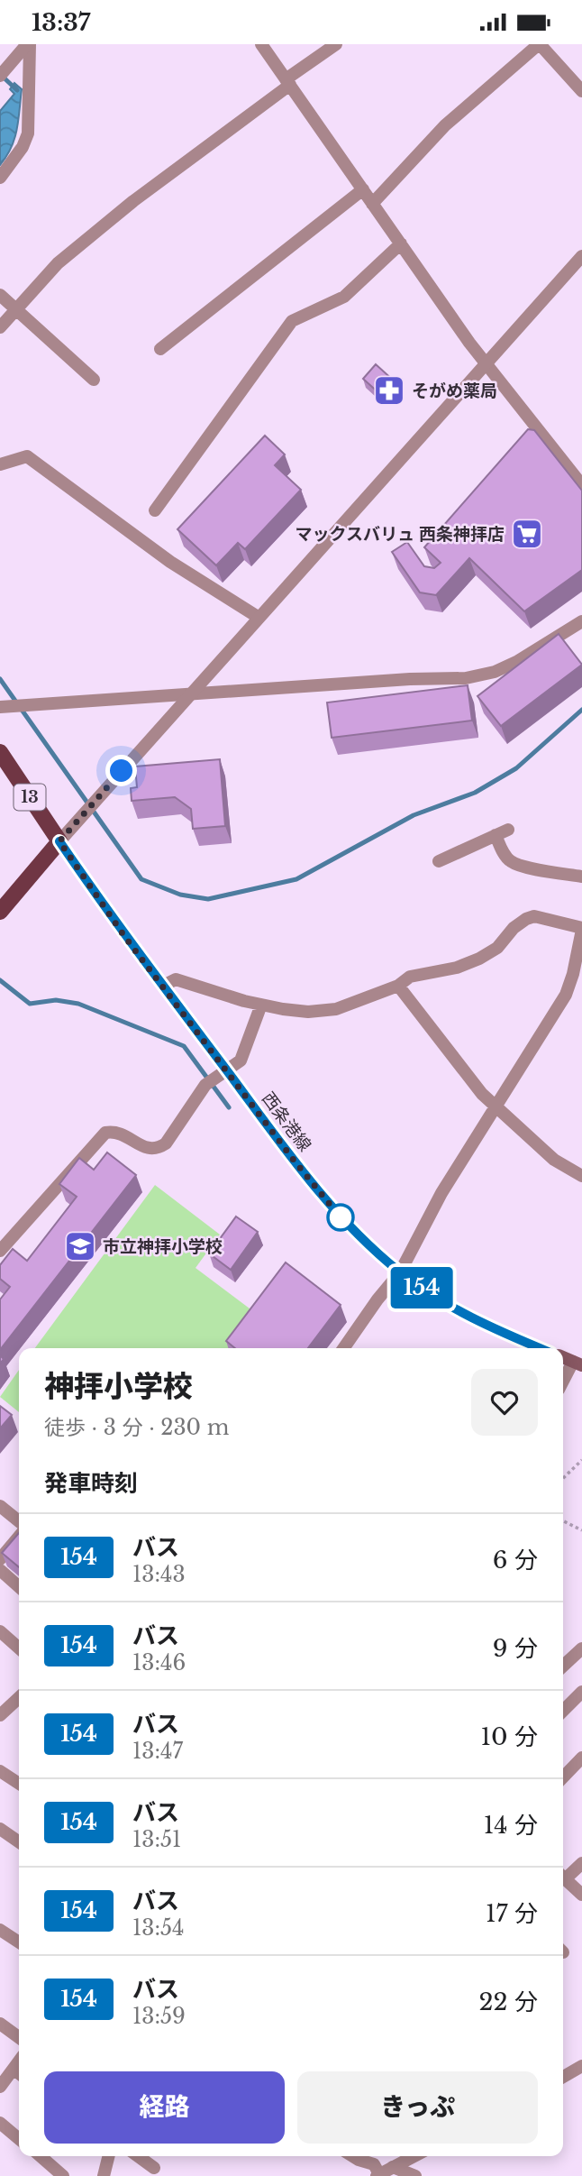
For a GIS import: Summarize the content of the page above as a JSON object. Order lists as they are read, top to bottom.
{
  "streets": {
    "main road": ["13", "西条港線"]
  },
  "crossings": [
    ["13", "西条港線"]
  ],
  "places": {
    "pharmacy": ["そがめ薬局"],
    "supermarket": ["マックスバリュ 西条神拝店"],
    "school or university": ["市立神拝小学校"]
  },
  "lines": ["bus line 154"],
  "page": {
    "status": "13:37",
    "on_map": "154",
    "heading": [
      ["神拝小学校", "徒歩 · 3 分 · 230 m"],
      "発車時刻"
    ],
    "list": [
      {
        "mark": "154",
        "name": "バス",
        "note": "13:43",
        "value": "6 分"
      },
      {
        "mark": "154",
        "name": "バス",
        "note": "13:46",
        "value": "9 分"
      },
      {
        "mark": "154",
        "name": "バス",
        "note": "13:47",
        "value": "10 分"
      },
      {
        "mark": "154",
        "name": "バス",
        "note": "13:51",
        "value": "14 分"
      },
      {
        "mark": "154",
        "name": "バス",
        "note": "13:54",
        "value": "17 分"
      },
      {
        "mark": "154",
        "name": "バス",
        "note": "13:59",
        "value": "22 分"
      }
    ],
    "buttons": ["経路", "きっぷ"]
  }
}
